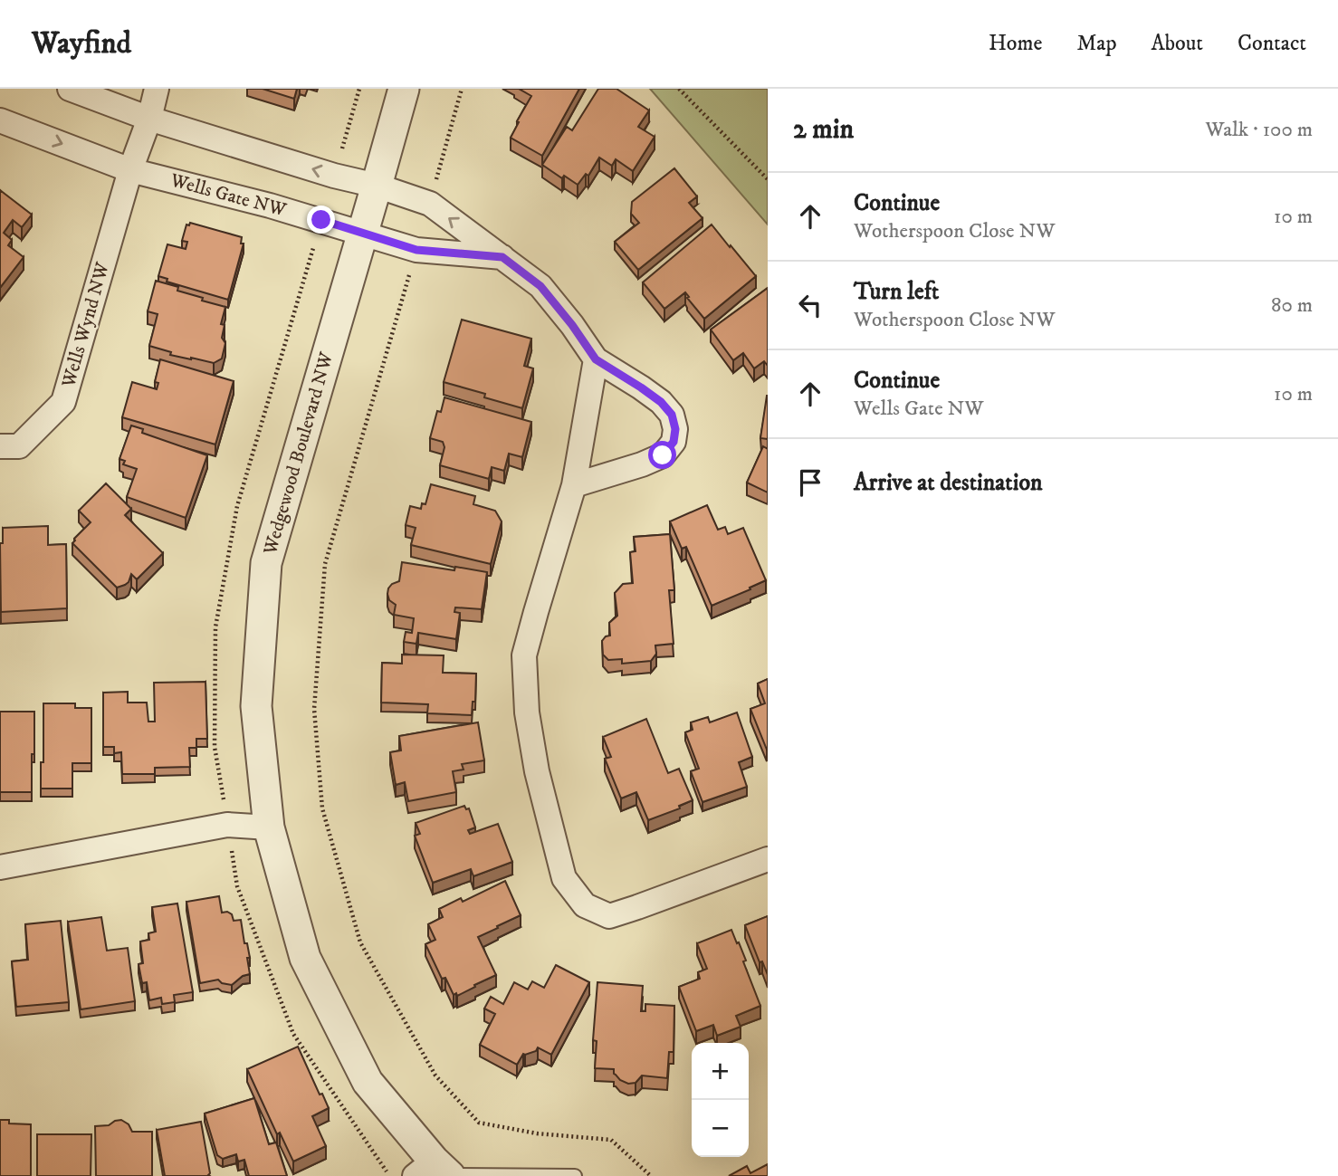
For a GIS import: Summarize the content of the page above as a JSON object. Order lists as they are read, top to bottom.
{
  "streets": {
    "street": ["Wells Gate NW", "Wells Wynd NW", "Wedgewood Boulevard NW"]
  },
  "crossings": [
    ["Wells Gate NW", "Wells Wynd NW"],
    ["Wells Gate NW", "Wedgewood Boulevard NW"]
  ],
  "page": {
    "header": "Wayfind",
    "nav": [
      "Home",
      "Map",
      "About",
      "Contact"
    ],
    "heading": ["2 min", "Walk · 100 m"],
    "list": [
      ["Continue", "Wotherspoon Close NW", "10 m"],
      ["Turn left", "Wotherspoon Close NW", "80 m"],
      ["Continue", "Wells Gate NW", "10 m"],
      "Arrive at destination"
    ],
    "map_buttons": ["+", "−"]
  }
}
